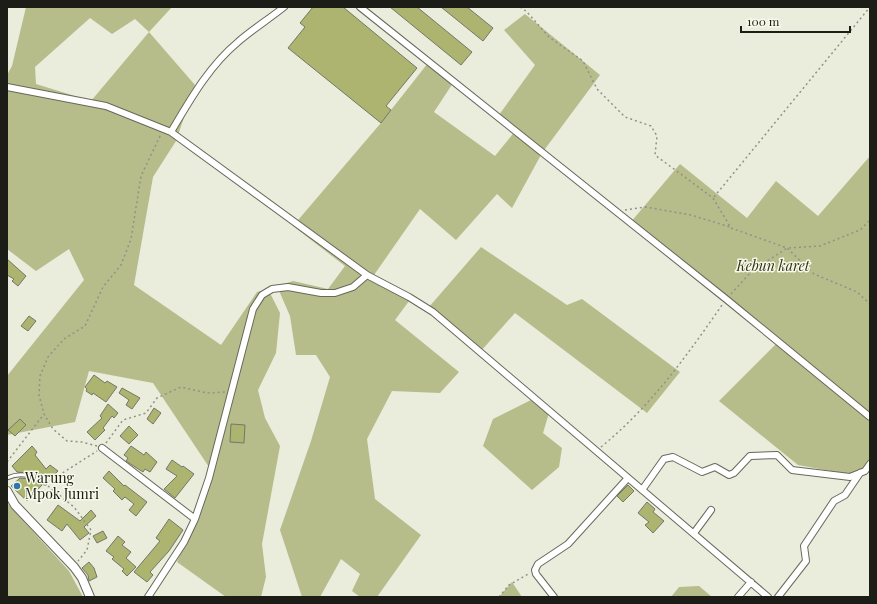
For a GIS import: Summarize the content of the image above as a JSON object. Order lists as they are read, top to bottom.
{
  "parks": ["Kebun karet"],
  "places": ["Warung Mpok Jumri"],
  "scale_bar": "100 m"
}
